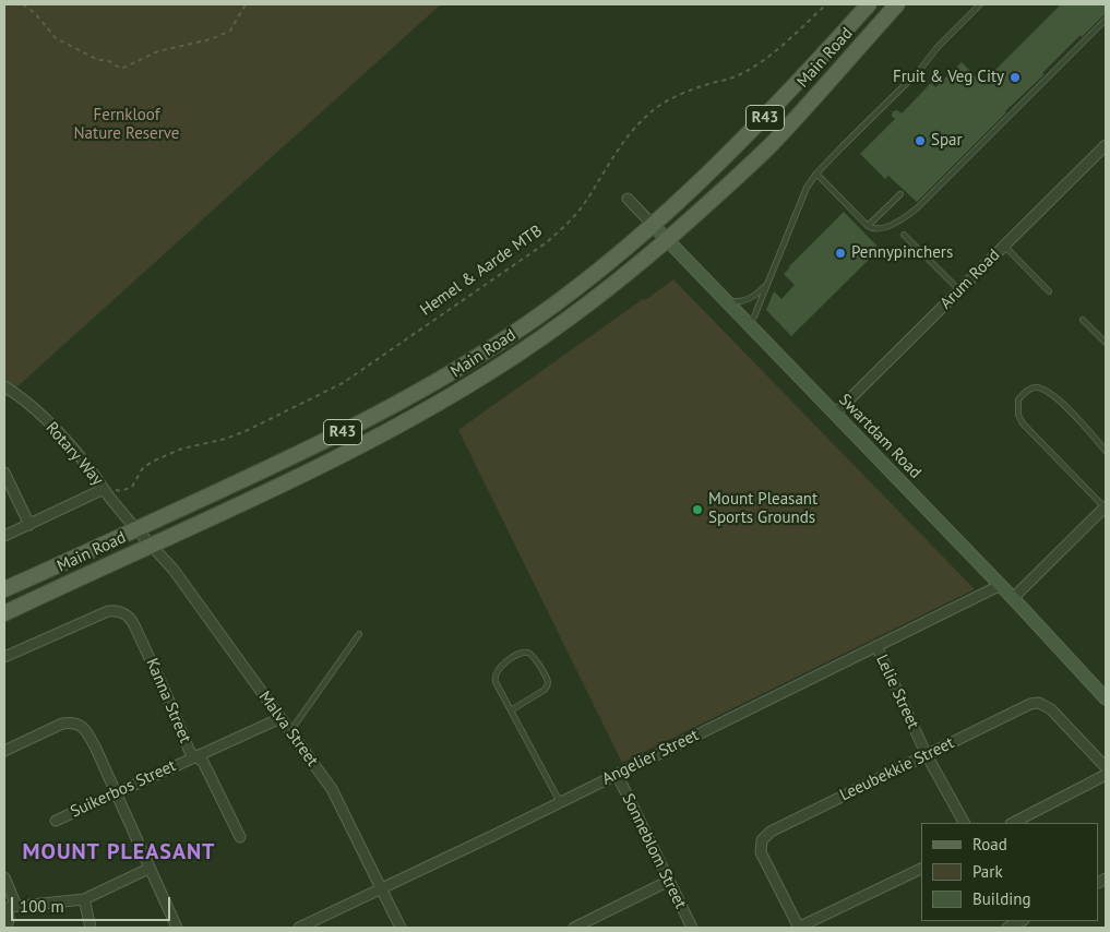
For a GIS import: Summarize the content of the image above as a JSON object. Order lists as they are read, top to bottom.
{
  "streets": {
    "main road": ["Main Road", "R43"],
    "street": [
      "Arum Road",
      "Swartdam Road",
      "Rotary Way",
      "Lelie Street",
      "Kanna Street",
      "Malva Street",
      "Angelier Street",
      "Leeubekkie Street",
      "Suikerbos Street",
      "Sonneblom Street"
    ],
    "path": ["Hemel & Aarde MTB"]
  },
  "crossings": [
    ["Main Road", "Swartdam Road"],
    ["Main Road", "Rotary Way"],
    ["Main Road", "Malva Street"],
    ["Hemel & Aarde MTB", "Rotary Way"],
    ["Arum Road", "Swartdam Road"],
    ["Swartdam Road", "Angelier Street"],
    ["Rotary Way", "Malva Street"],
    ["Lelie Street", "Angelier Street"],
    ["Lelie Street", "Leeubekkie Street"],
    ["Kanna Street", "Suikerbos Street"],
    ["Malva Street", "Angelier Street"],
    ["Malva Street", "Suikerbos Street"],
    ["Angelier Street", "Sonneblom Street"]
  ],
  "districts": ["MOUNT PLEASANT"],
  "parks": ["Fernkloof Nature Reserve"],
  "places": [
    "Fruit & Veg City",
    "Spar",
    "Pennypinchers",
    "Mount Pleasant Sports Grounds"
  ],
  "legend": ["Road", "Park", "Building"],
  "scale_bar": "100 m"
}
